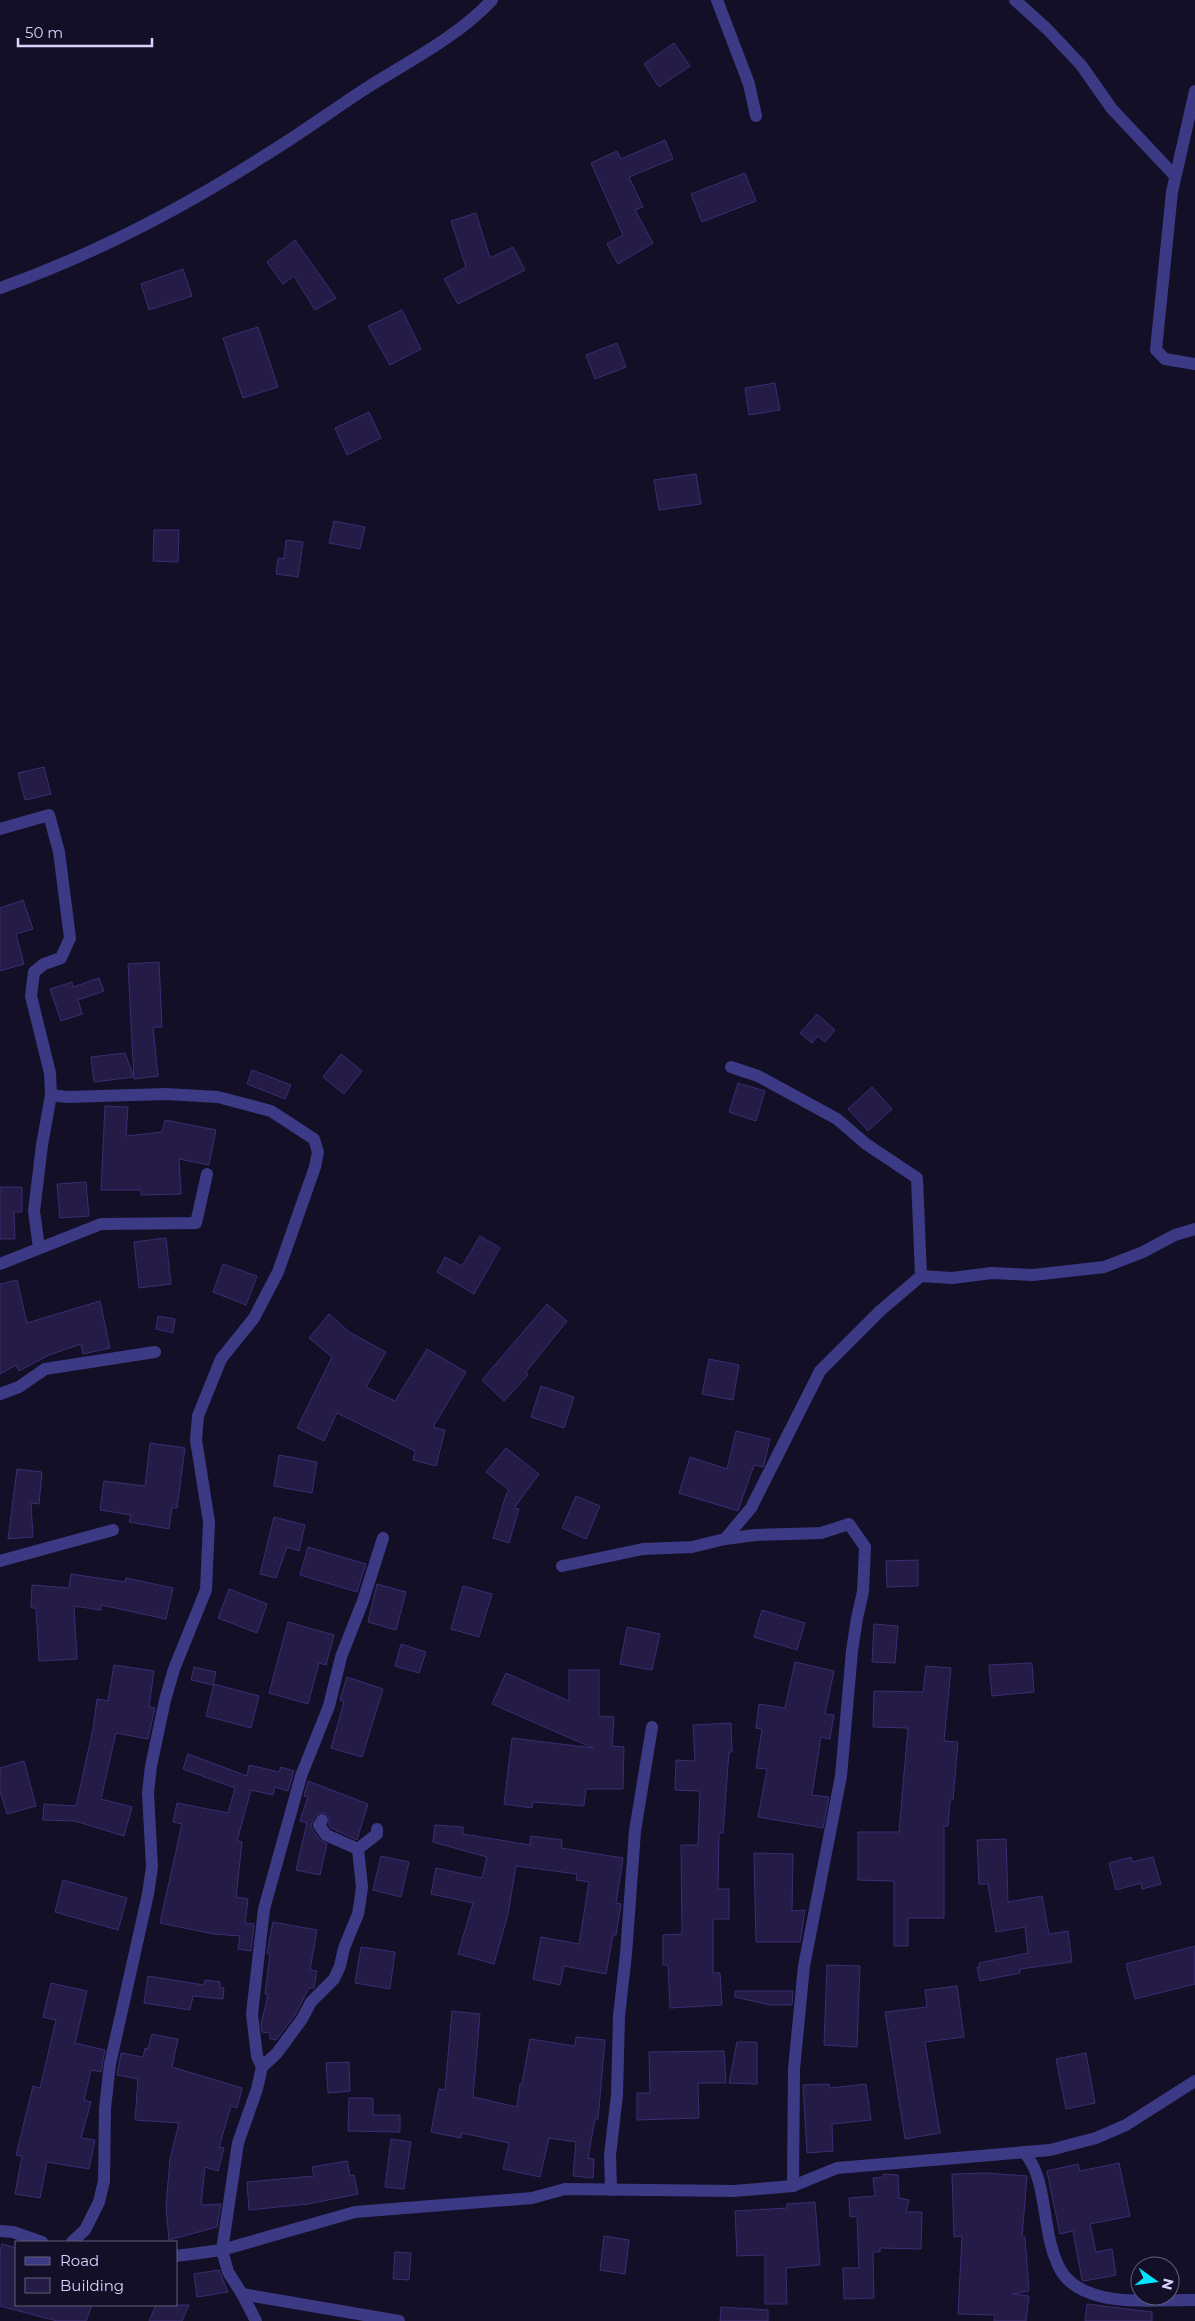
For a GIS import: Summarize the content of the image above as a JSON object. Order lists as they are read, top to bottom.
{
  "legend": ["Road", "Building"],
  "scale_bar": "50 m",
  "north": "right"
}
